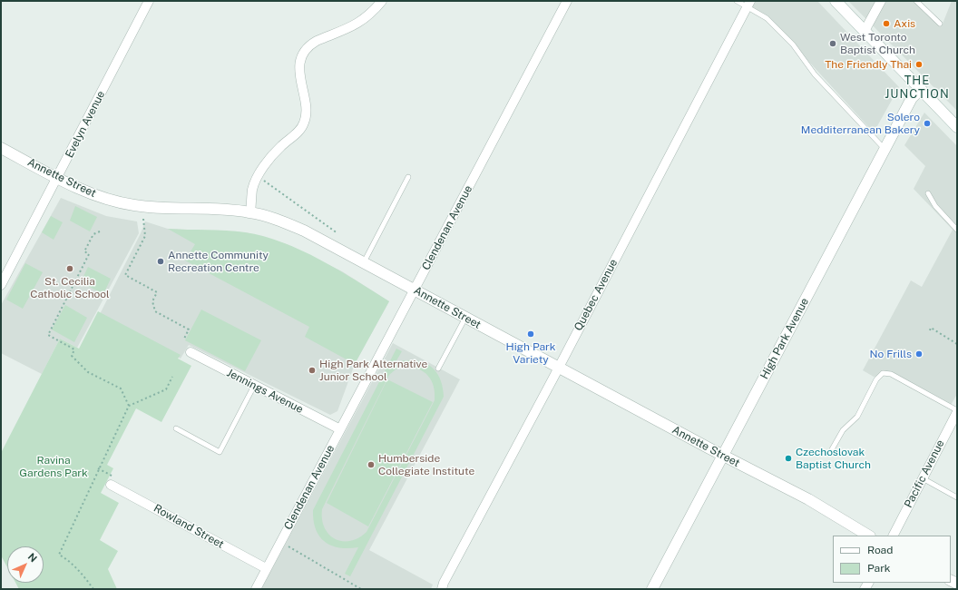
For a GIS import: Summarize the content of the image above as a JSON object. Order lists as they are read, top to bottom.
{
  "streets": {
    "street": [
      "Evelyn Avenue",
      "Annette Street",
      "Clendenan Avenue",
      "Quebec Avenue",
      "High Park Avenue",
      "Jennings Avenue",
      "Pacific Avenue",
      "Rowland Street"
    ]
  },
  "crossings": [
    ["Evelyn Avenue", "Annette Street"],
    ["Annette Street", "Clendenan Avenue"],
    ["Annette Street", "Quebec Avenue"],
    ["Annette Street", "High Park Avenue"],
    ["Clendenan Avenue", "Jennings Avenue"],
    ["Clendenan Avenue", "Rowland Street"]
  ],
  "districts": ["THE JUNCTION"],
  "parks": ["Ravina Gardens Park"],
  "places": [
    "Axis",
    "West Toronto Baptist Church",
    "The Friendly Thai",
    "Solero Medditerranean Bakery",
    "Annette Community Recreation Centre",
    "St. Cecilia Catholic School",
    "High Park Variety",
    "No Frills",
    "High Park Alternative Junior School",
    "Czechoslovak Baptist Church",
    "Humberside Collegiate Institute"
  ],
  "legend": ["Road", "Park"],
  "north": "top right"
}
